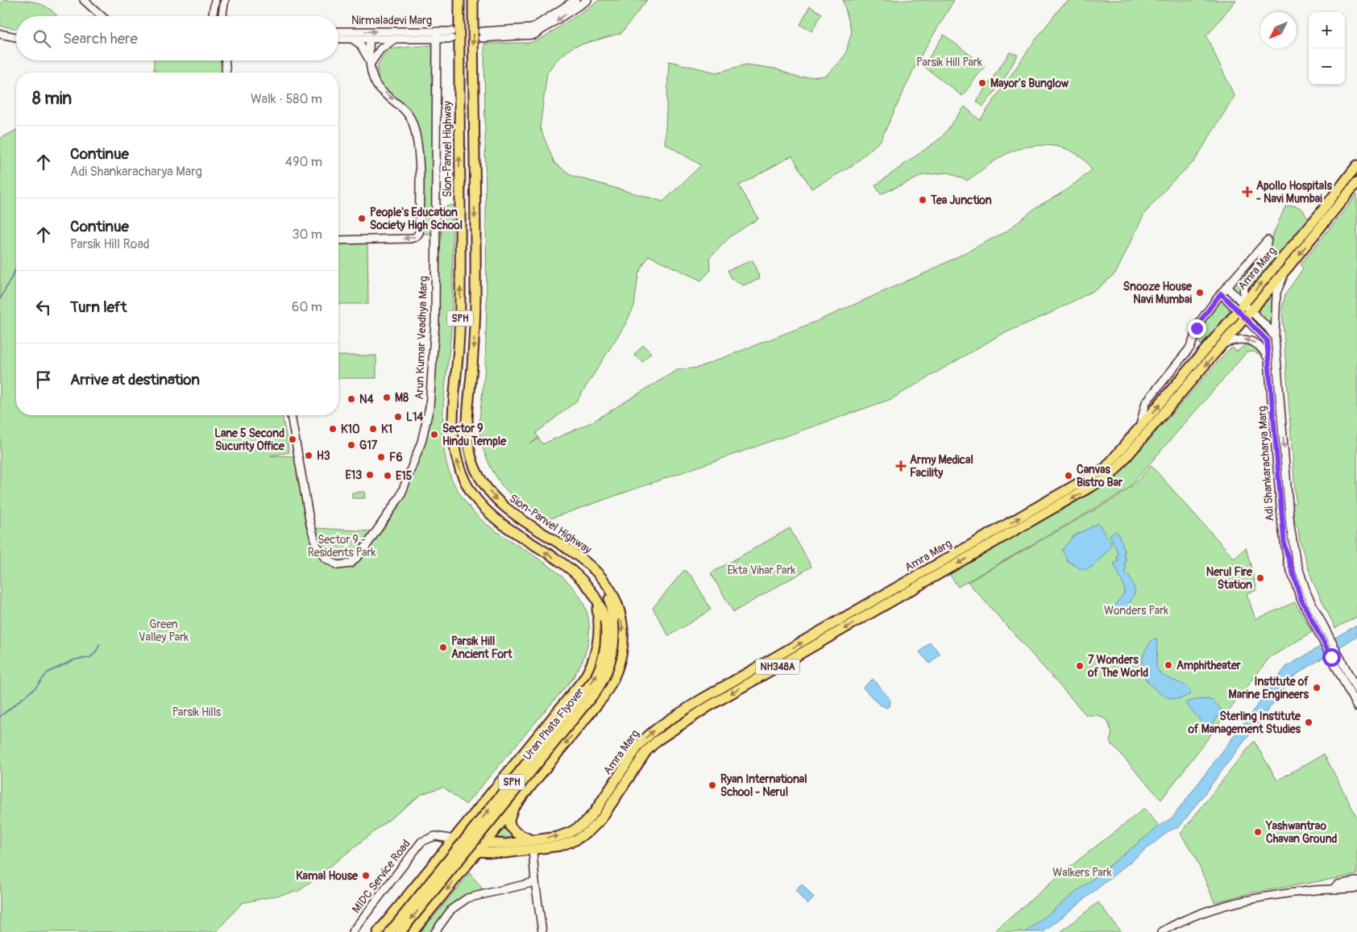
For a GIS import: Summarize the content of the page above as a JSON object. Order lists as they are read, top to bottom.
{
  "streets": {
    "highway": [
      "Sion-Panvel Highway",
      "Amra Marg",
      "SPH",
      "NH348A",
      "Uran Phata Flyover"
    ],
    "street": [
      "Nirmaladevi Marg",
      "Arun Kumar Veadhya Marg",
      "Adi Shankaracharya Marg",
      "MIDC Service Road"
    ]
  },
  "crossings": [
    ["Nirmaladevi Marg", "Arun Kumar Veadhya Marg"],
    ["Sion-Panvel Highway", "Uran Phata Flyover"],
    ["Amra Marg", "Adi Shankaracharya Marg"]
  ],
  "parks": [
    "Parsik Hill Park",
    "Sector 9 - Residents Park",
    "Ekta Vihar Park",
    "Wonders Park",
    "Green Valley Park",
    "Parsik Hills",
    "Walkers Park"
  ],
  "places": {
    "other": [
      "Mayor's Bunglow",
      "Tea Junction",
      "People's Education Society High School",
      "Snooze House Navi Mumbai",
      "M8",
      "N4",
      "L14",
      "K10",
      "K1",
      "Sector 9 Hindu Temple",
      "Lane 5 Second Sucurity Office",
      "G17",
      "H3",
      "F6",
      "E13",
      "E15",
      "Canvas Bistro Bar",
      "Nerul Fire Station",
      "Parsik Hill Ancient Fort",
      "Amphitheater",
      "7 Wonders of The World",
      "Institute of Marine Engineers",
      "Sterling Institute of Management Studies",
      "Ryan International School - Nerul",
      "Yashwantrao Chavan Ground",
      "Kamal House"
    ],
    "health": ["Apollo Hospitals - Navi Mumbai", "Army Medical Facility"]
  },
  "north": "bottom left",
  "page": {
    "map_buttons": ["+", "−"],
    "search": "Search here",
    "heading": ["8 min", "Walk · 580 m"],
    "list": [
      ["Continue", "Adi Shankaracharya Marg", "490 m"],
      ["Continue", "Parsik Hill Road", "30 m"],
      ["Turn left", "60 m"],
      "Arrive at destination"
    ]
  }
}
